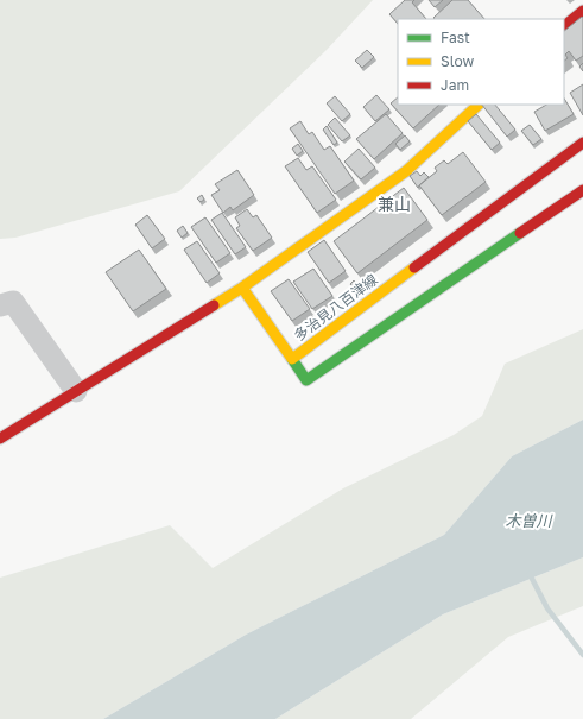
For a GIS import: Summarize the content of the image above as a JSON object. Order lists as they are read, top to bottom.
{
  "streets": {
    "main road": ["多治見八百津線"]
  },
  "districts": ["兼山"],
  "water": ["木曽川"],
  "legend": ["Fast", "Slow", "Jam"]
}
